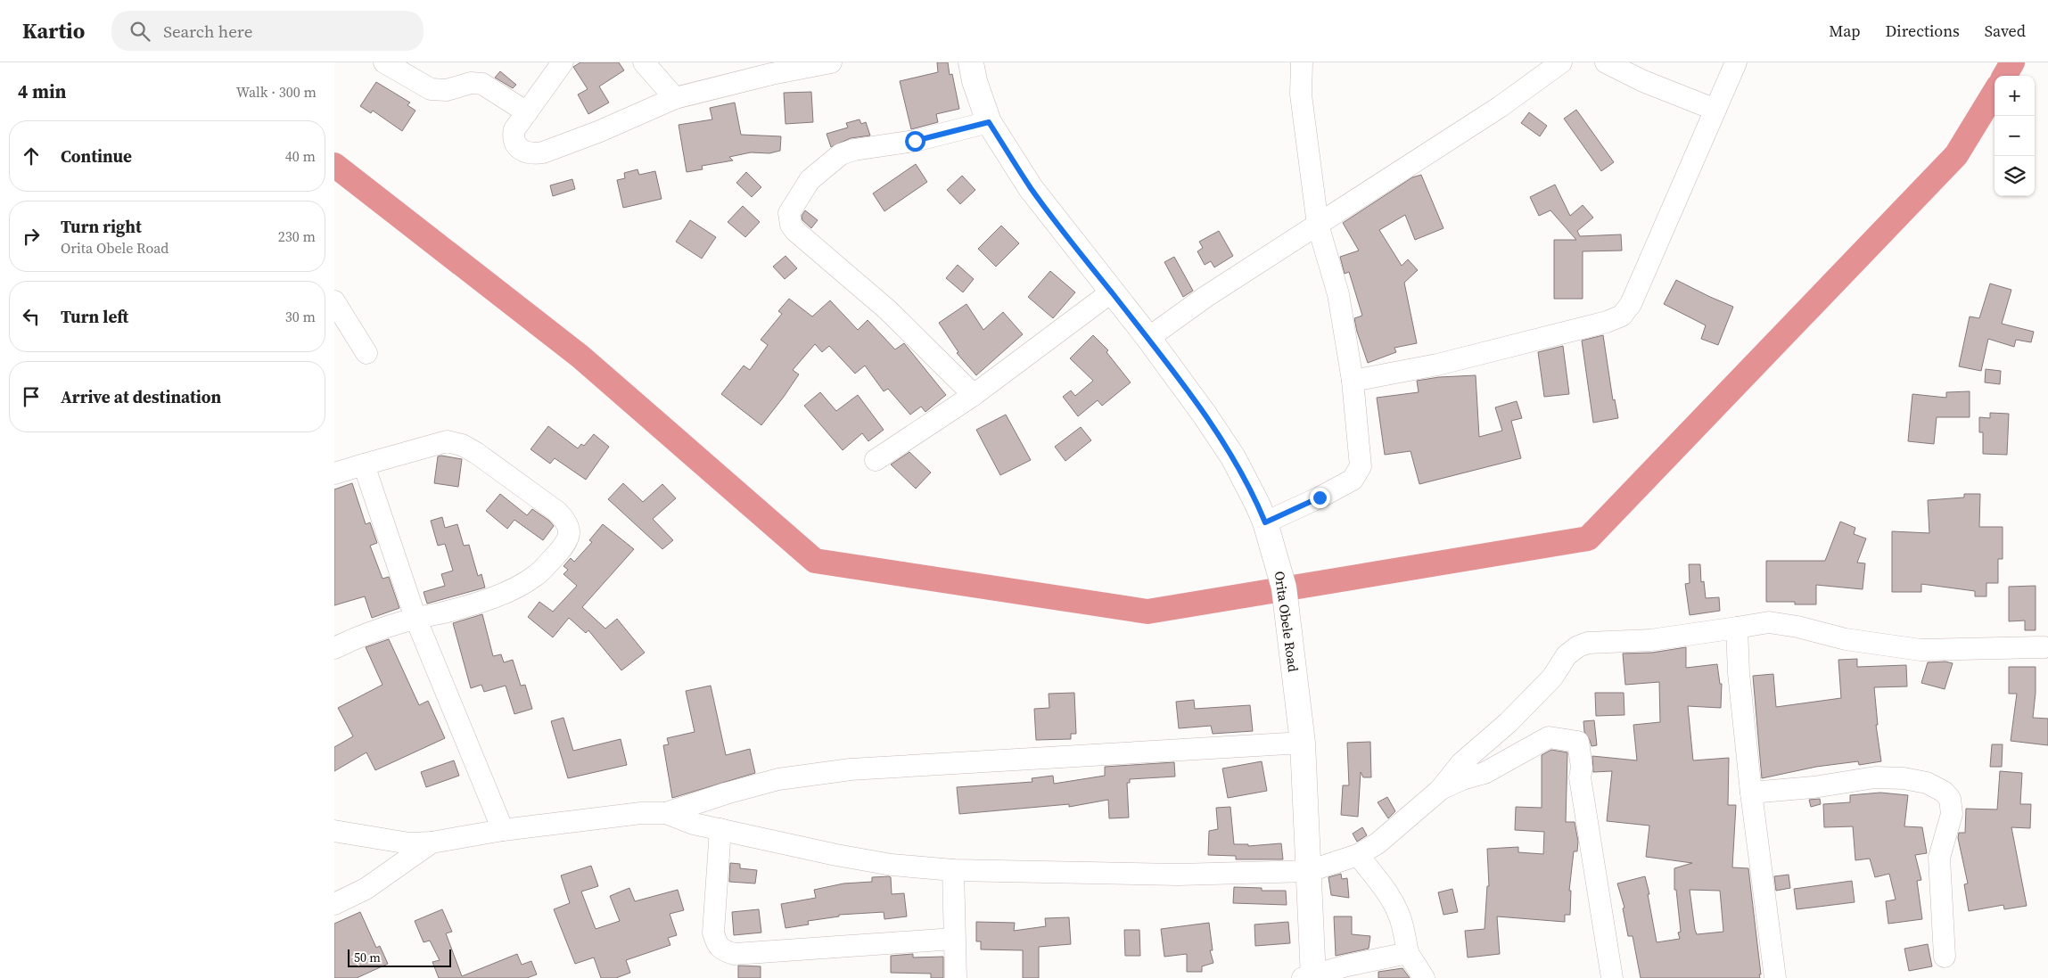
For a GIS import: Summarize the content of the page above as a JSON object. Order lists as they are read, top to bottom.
{
  "streets": {
    "main road": ["Orita Obele Road"]
  },
  "scale_bar": "50 m",
  "page": {
    "header": "Kartio",
    "search": "Search here",
    "nav": ["Map", "Directions", "Saved"],
    "heading": ["4 min", "Walk · 300 m"],
    "map_buttons": ["+", "−"],
    "list": [
      ["Continue", "40 m"],
      ["Turn right", "Orita Obele Road", "230 m"],
      ["Turn left", "30 m"],
      "Arrive at destination"
    ],
    "scale": "50 m"
  }
}
